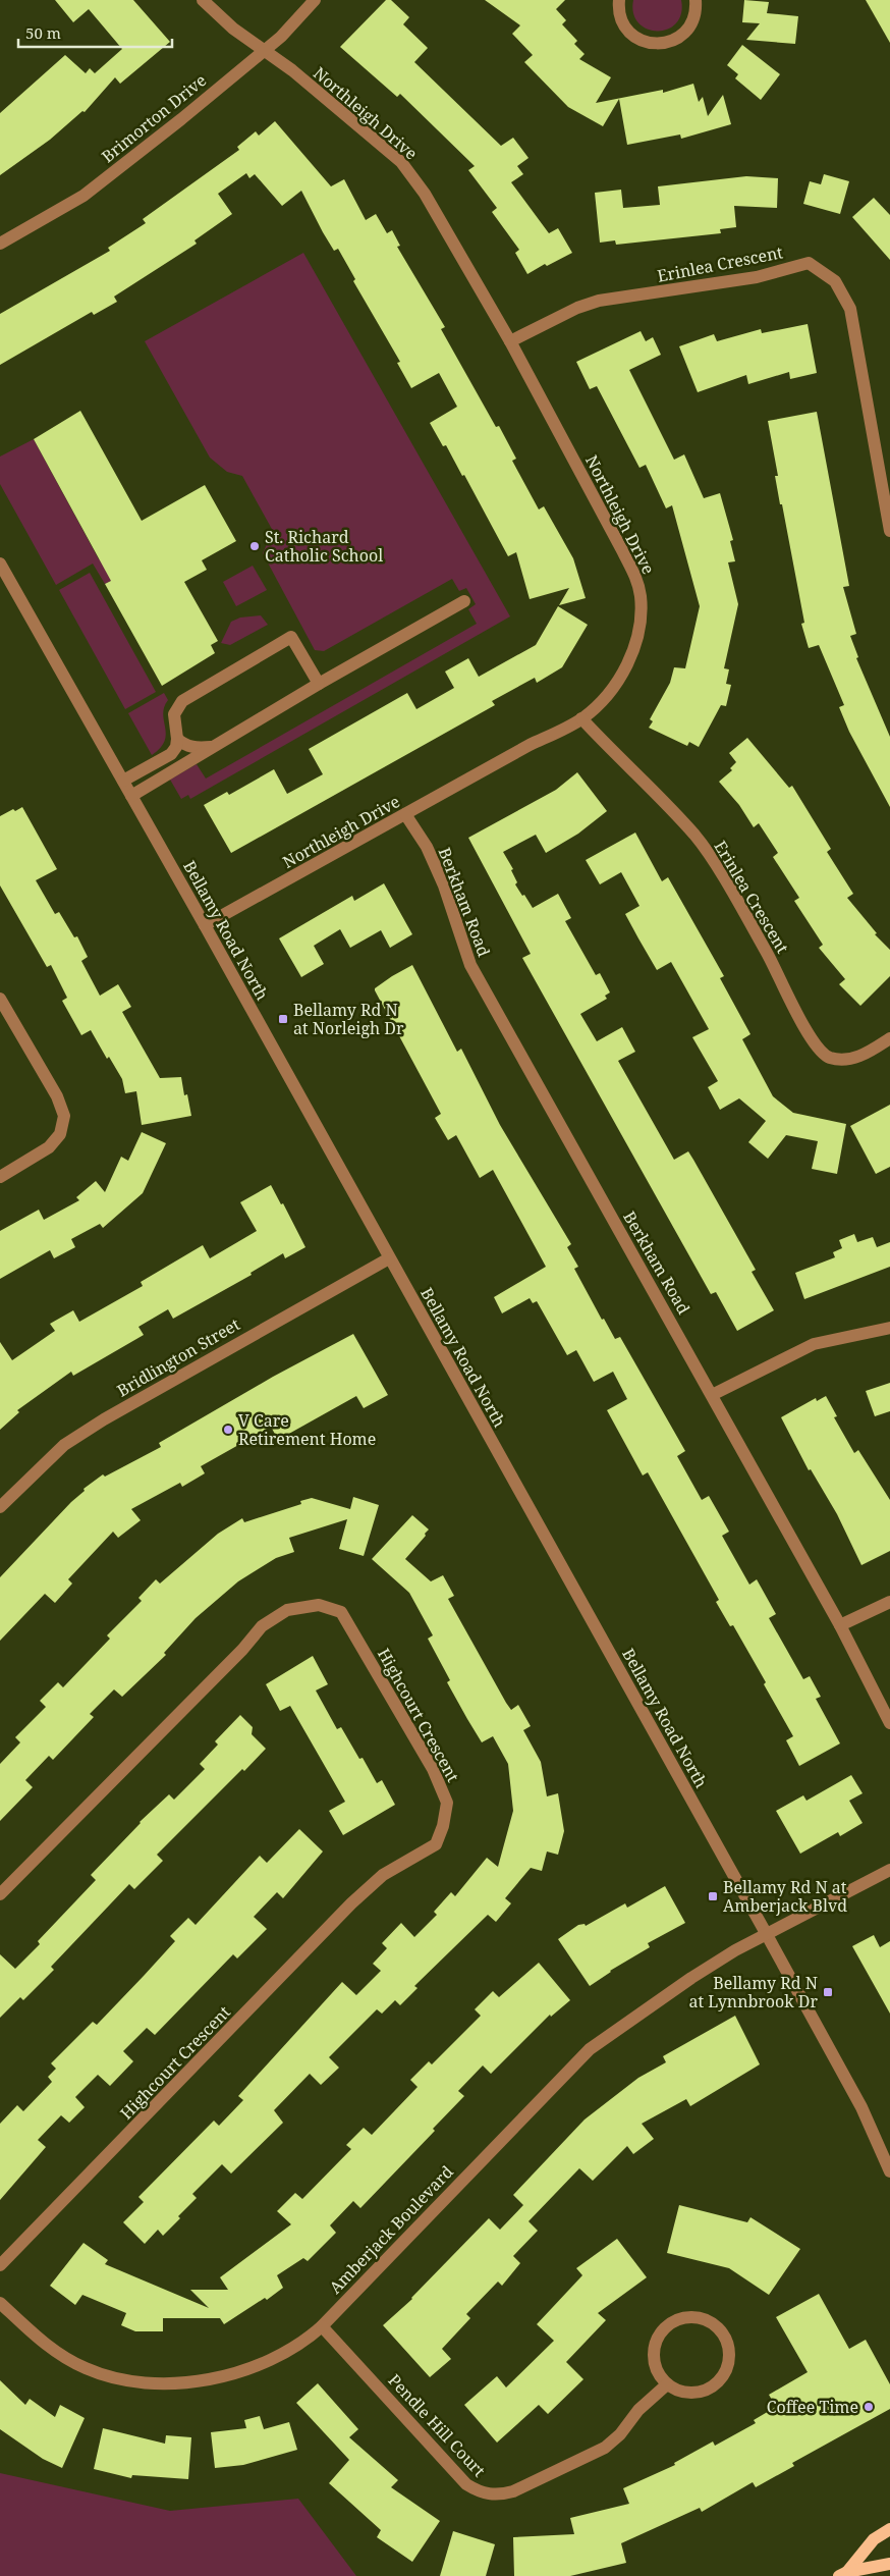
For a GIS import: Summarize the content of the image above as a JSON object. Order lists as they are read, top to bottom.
{
  "streets": {
    "street": [
      "Northleigh Drive",
      "Brimorton Drive",
      "Erinlea Crescent",
      "Berkham Road",
      "Bellamy Road North",
      "Bridlington Street",
      "Highcourt Crescent",
      "Amberjack Boulevard",
      "Pendle Hill Court"
    ]
  },
  "crossings": [
    ["Northleigh Drive", "Brimorton Drive"],
    ["Northleigh Drive", "Erinlea Crescent"],
    ["Northleigh Drive", "Berkham Road"],
    ["Northleigh Drive", "Bellamy Road North"],
    ["Bellamy Road North", "Bridlington Street"],
    ["Bellamy Road North", "Amberjack Boulevard"],
    ["Amberjack Boulevard", "Pendle Hill Court"]
  ],
  "places": {
    "other": ["St. Richard Catholic School", "V Care Retirement Home", "Coffee Time"],
    "transit": ["Bellamy Rd N at Norleigh Dr", "Bellamy Rd N at Amberjack Blvd", "Bellamy Rd N at Lynnbrook Dr"]
  },
  "scale_bar": "50 m"
}
